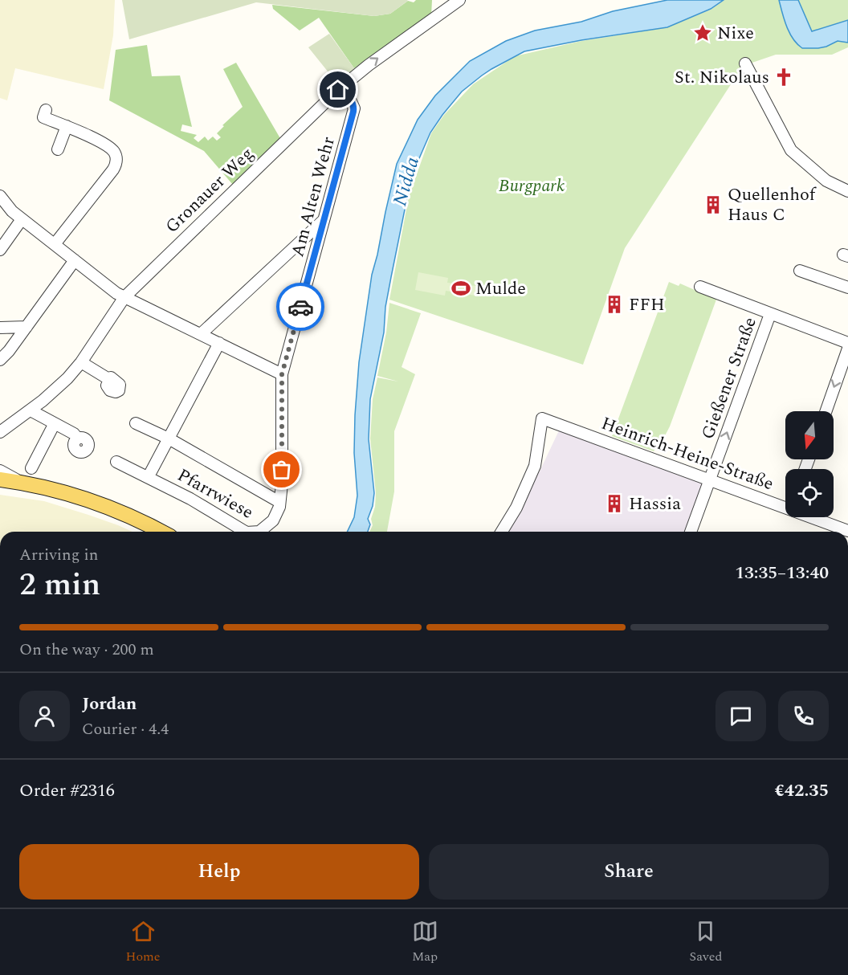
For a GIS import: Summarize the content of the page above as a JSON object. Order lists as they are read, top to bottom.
{
  "streets": {
    "street": [
      "Gronauer Weg",
      "Am Alten Wehr",
      "Gießener Straße",
      "Heinrich-Heine-Straße",
      "Pfarrwiese"
    ]
  },
  "crossings": [
    ["Gronauer Weg", "Am Alten Wehr"],
    ["Am Alten Wehr", "Pfarrwiese"],
    ["Gießener Straße", "Heinrich-Heine-Straße"]
  ],
  "water": ["Nidda"],
  "parks": ["Burgpark"],
  "places": {
    "place": ["Nixe"],
    "church": ["St. Nikolaus"],
    "building": ["Quellenhof Haus C", "FFH", "Hassia"],
    "sports": ["Mulde"]
  },
  "north": "bottom",
  "page": {
    "heading": ["2 min", "Arriving in", "13:35–13:40"],
    "panel": [
      "Jordan",
      "Courier · 4.4",
      "Order #2316",
      "€42.35"
    ],
    "bar": "On the way · 200 m",
    "buttons": ["Help", "Share"],
    "tabs": ["Home", "Map", "Saved"]
  }
}
